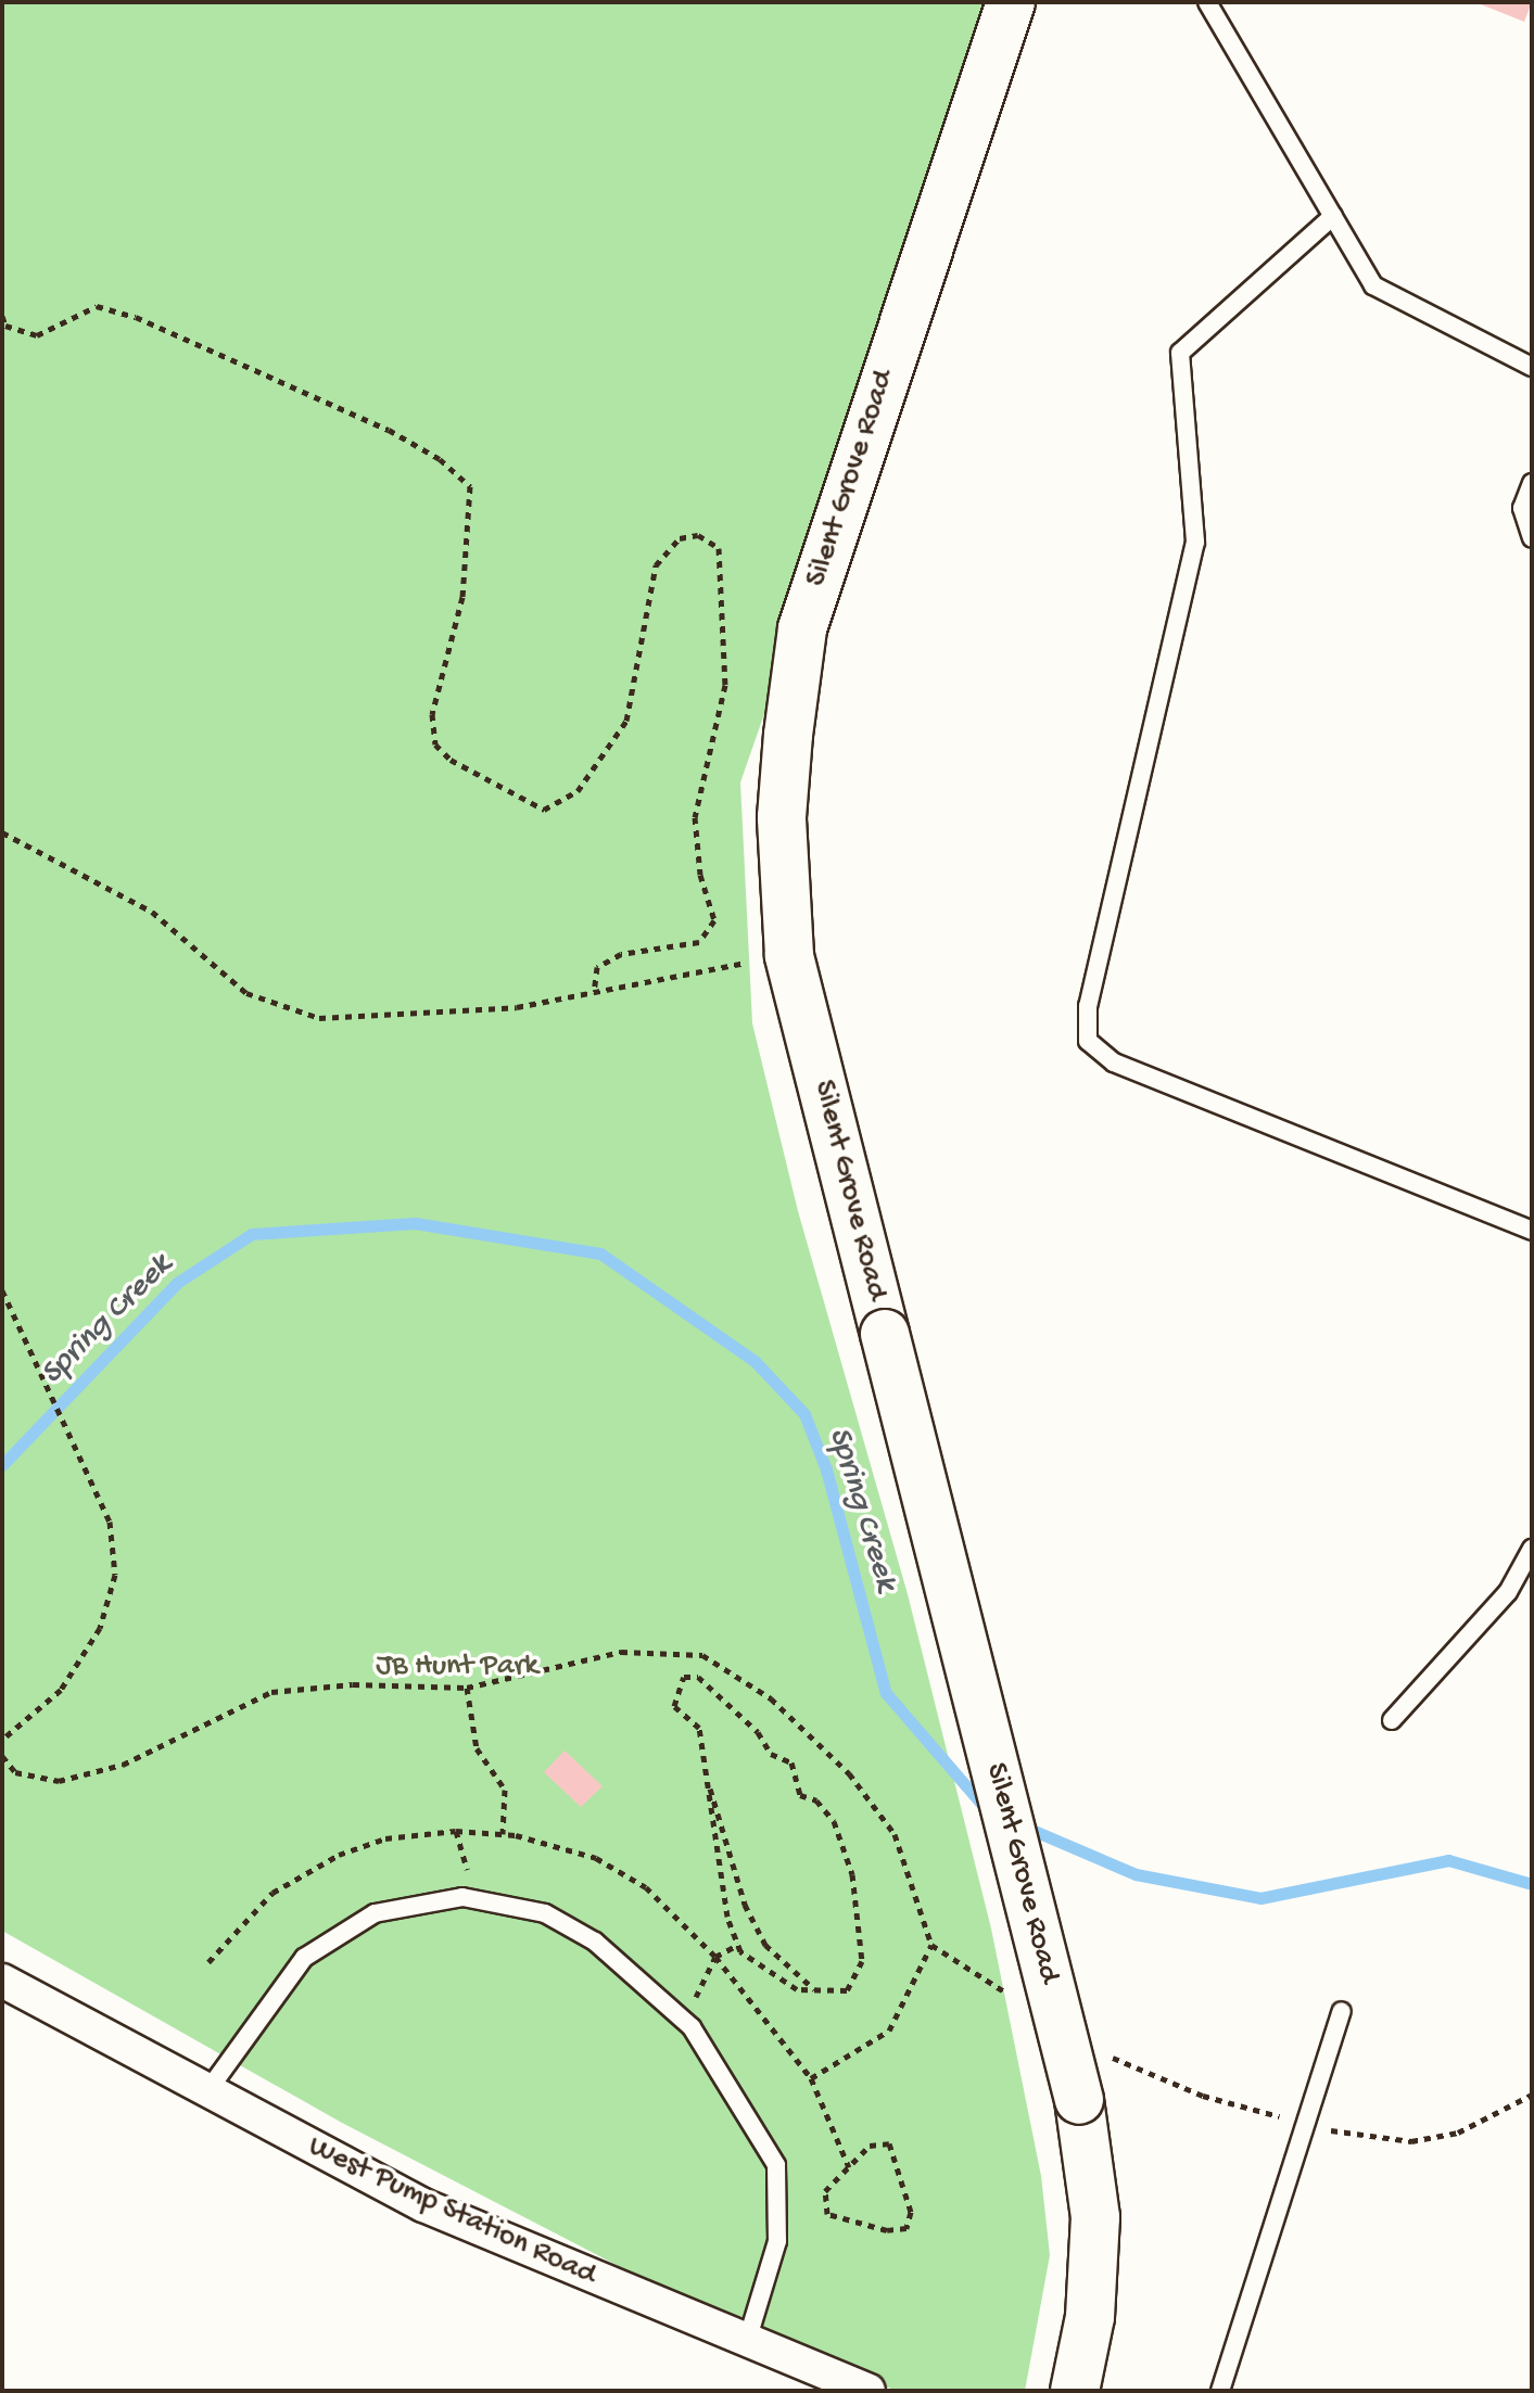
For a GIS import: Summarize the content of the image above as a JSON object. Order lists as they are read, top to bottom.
{
  "streets": {
    "street": ["Silent Grove Road", "West Pump Station Road"]
  },
  "water": ["Spring Creek"],
  "parks": ["JB Hunt Park"]
}
